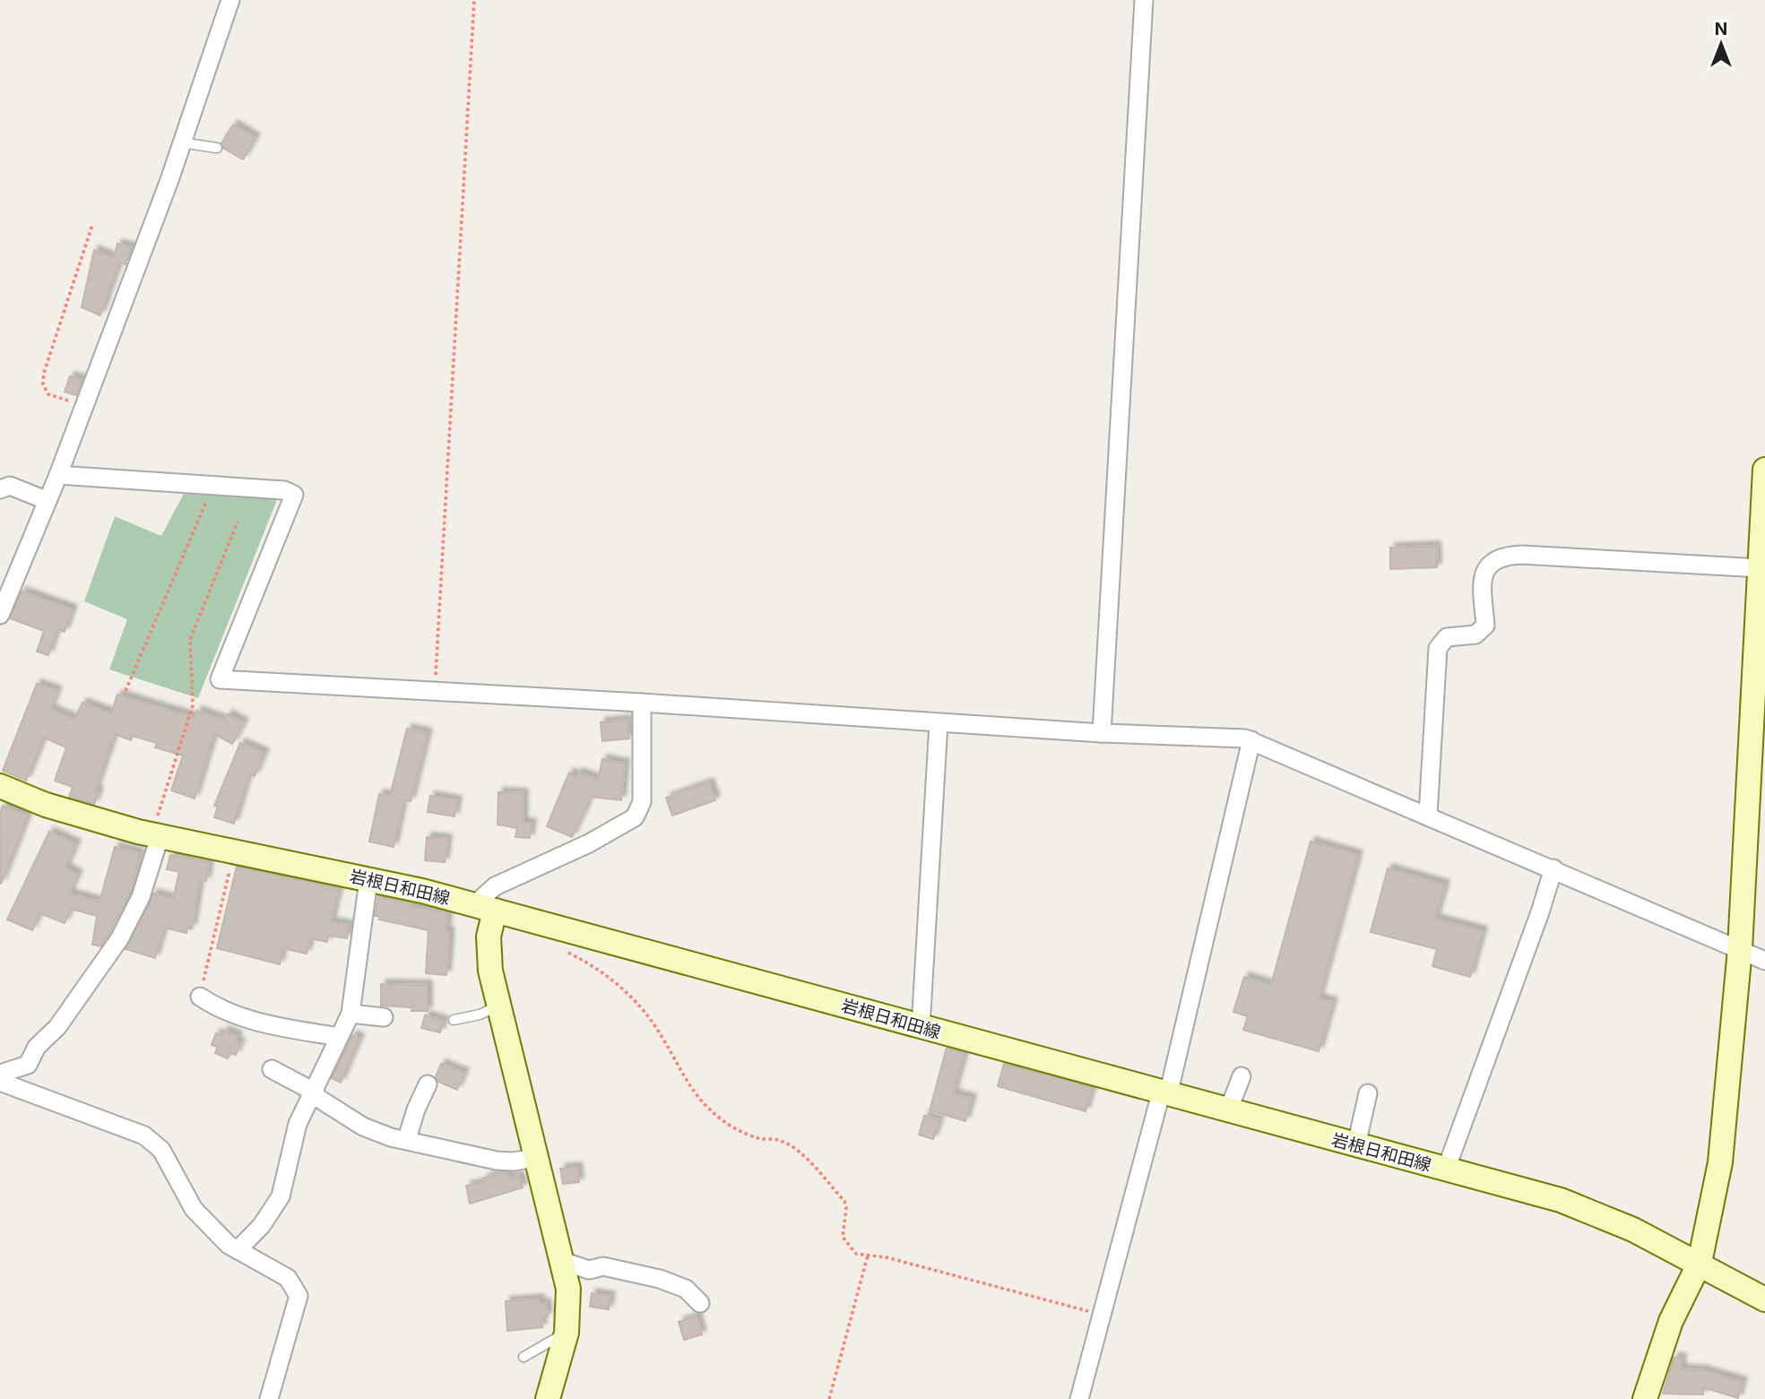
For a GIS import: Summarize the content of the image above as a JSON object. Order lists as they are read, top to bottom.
{
  "streets": {
    "main road": ["岩根日和田線"]
  },
  "north": "top"
}
